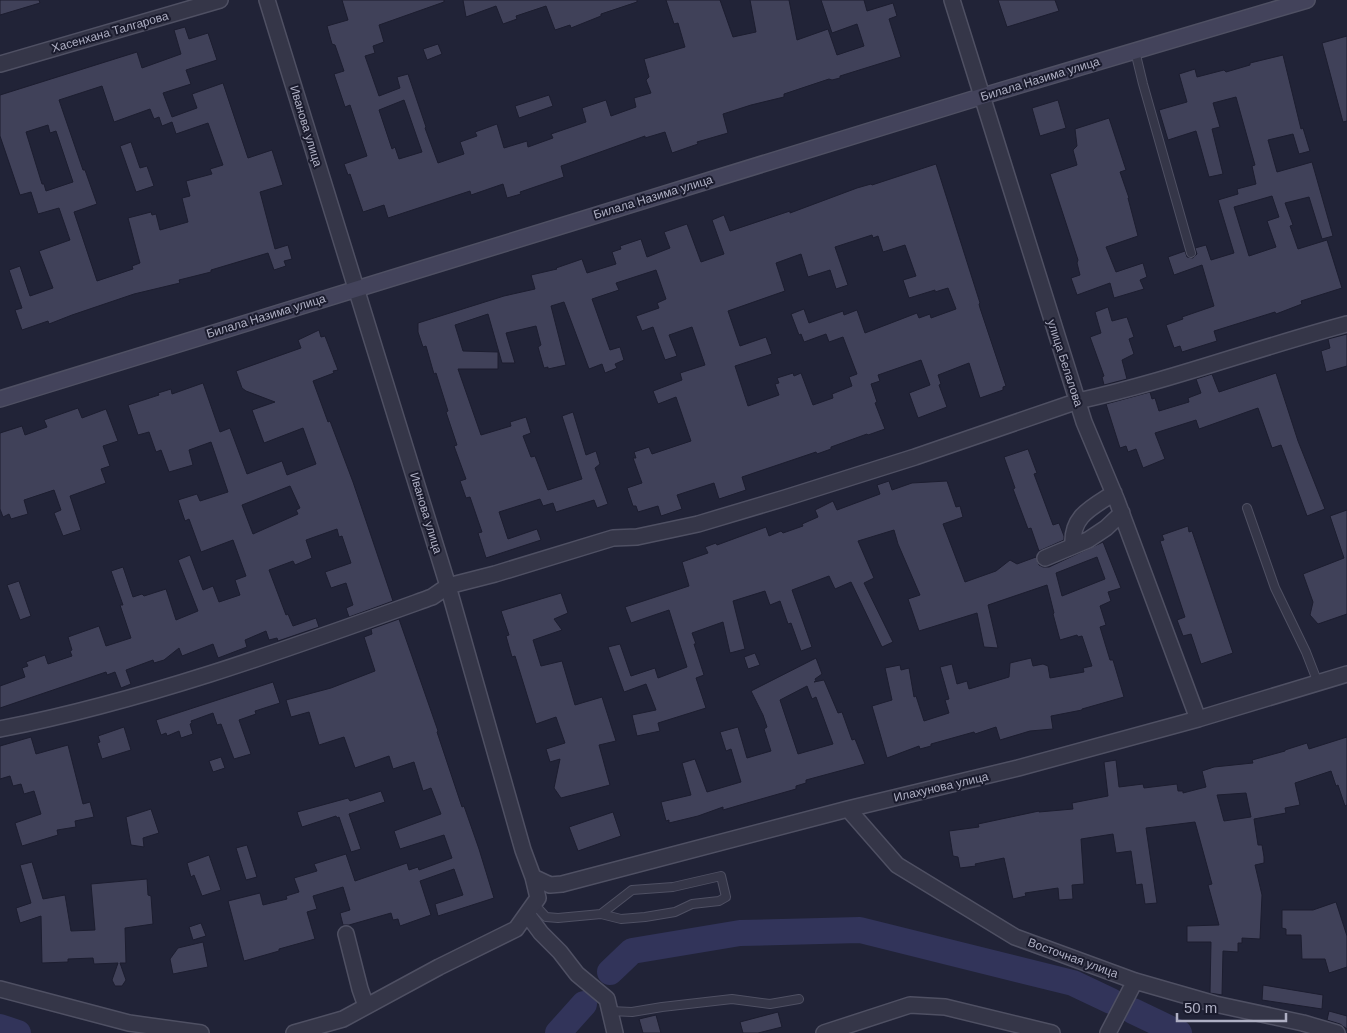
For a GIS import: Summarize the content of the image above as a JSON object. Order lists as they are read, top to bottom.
{
  "streets": {
    "street": [
      "Хасенхана Талгарова",
      "Билала Назима улица",
      "Иванова улица",
      "улица Белалова",
      "Илахунова улица",
      "Восточная улица"
    ]
  },
  "crossings": [
    ["Билала Назима улица", "Иванова улица"],
    ["Билала Назима улица", "улица Белалова"],
    ["Иванова улица", "Илахунова улица"],
    ["улица Белалова", "Илахунова улица"],
    ["Илахунова улица", "Восточная улица"]
  ],
  "scale_bar": "50 m"
}
